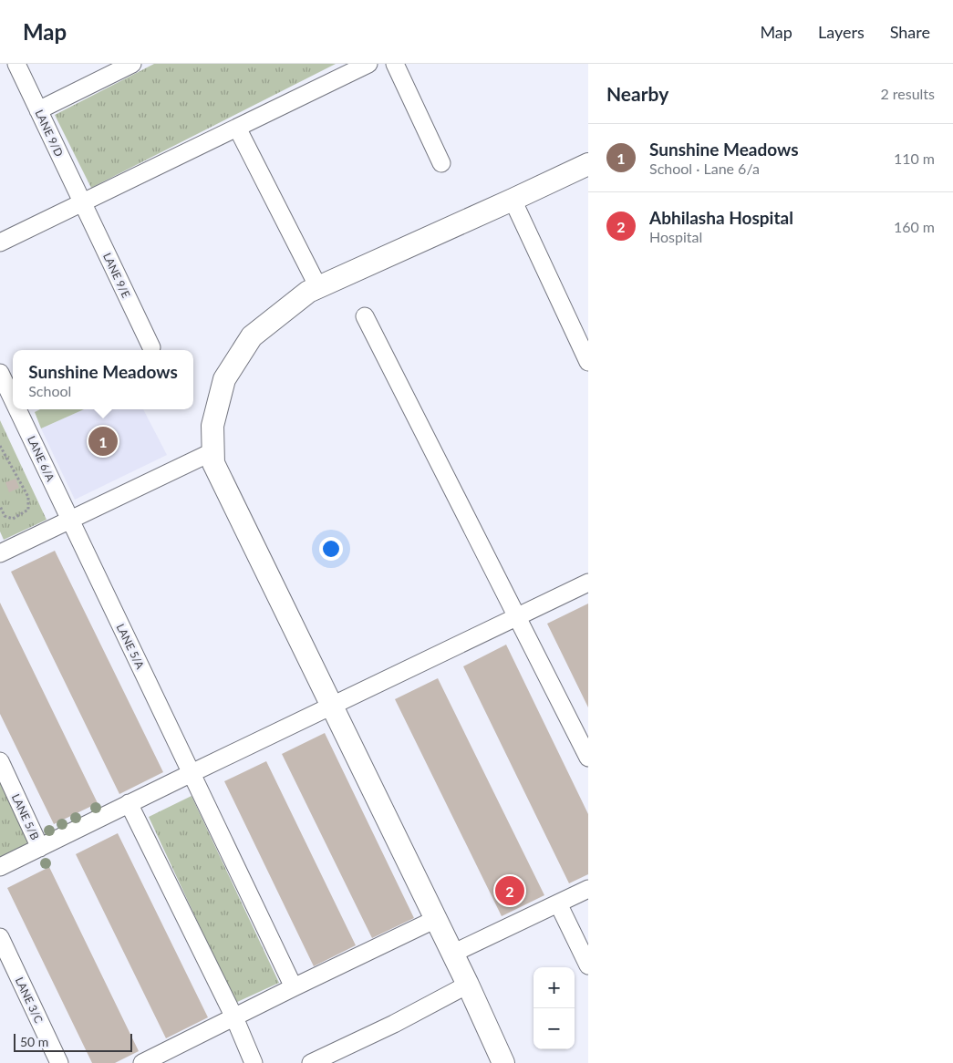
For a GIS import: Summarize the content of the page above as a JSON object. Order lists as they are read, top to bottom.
{
  "streets": {
    "street": [
      "LANE 9/D",
      "LANE 9/E",
      "LANE 6/A",
      "LANE 5/A",
      "LANE 5/B",
      "LANE 3/C"
    ]
  },
  "crossings": [
    ["LANE 9/D", "LANE 9/E"],
    ["LANE 6/A", "LANE 5/A"]
  ],
  "scale_bar": "50 m",
  "page": {
    "header": "Map",
    "nav": ["Map", "Layers", "Share"],
    "heading": ["Nearby", "2 results"],
    "list": [
      {
        "mark": "1",
        "name": "Sunshine Meadows",
        "note": "School · Lane 6/a",
        "value": "110 m"
      },
      {
        "mark": "2",
        "name": "Abhilasha Hospital",
        "note": "Hospital",
        "value": "160 m"
      }
    ],
    "popup": ["Sunshine Meadows", "School"],
    "pins": ["1", "2"],
    "map_buttons": ["+", "−"],
    "scale": "50 m"
  }
}
